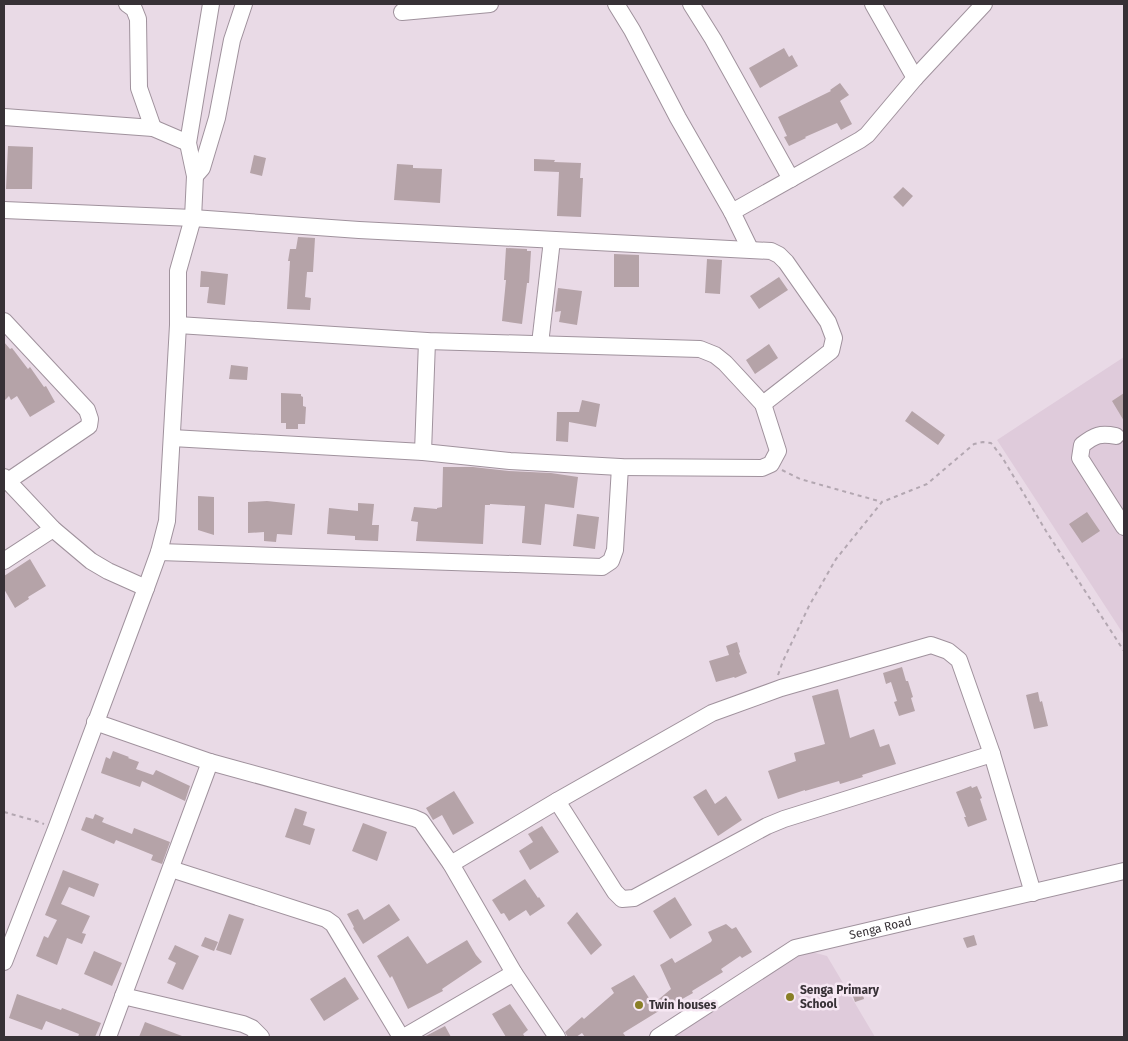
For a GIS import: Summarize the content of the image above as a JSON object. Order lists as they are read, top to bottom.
{
  "streets": {
    "street": ["Senga Road"]
  },
  "places": ["Senga Primary School", "Twin houses"]
}
